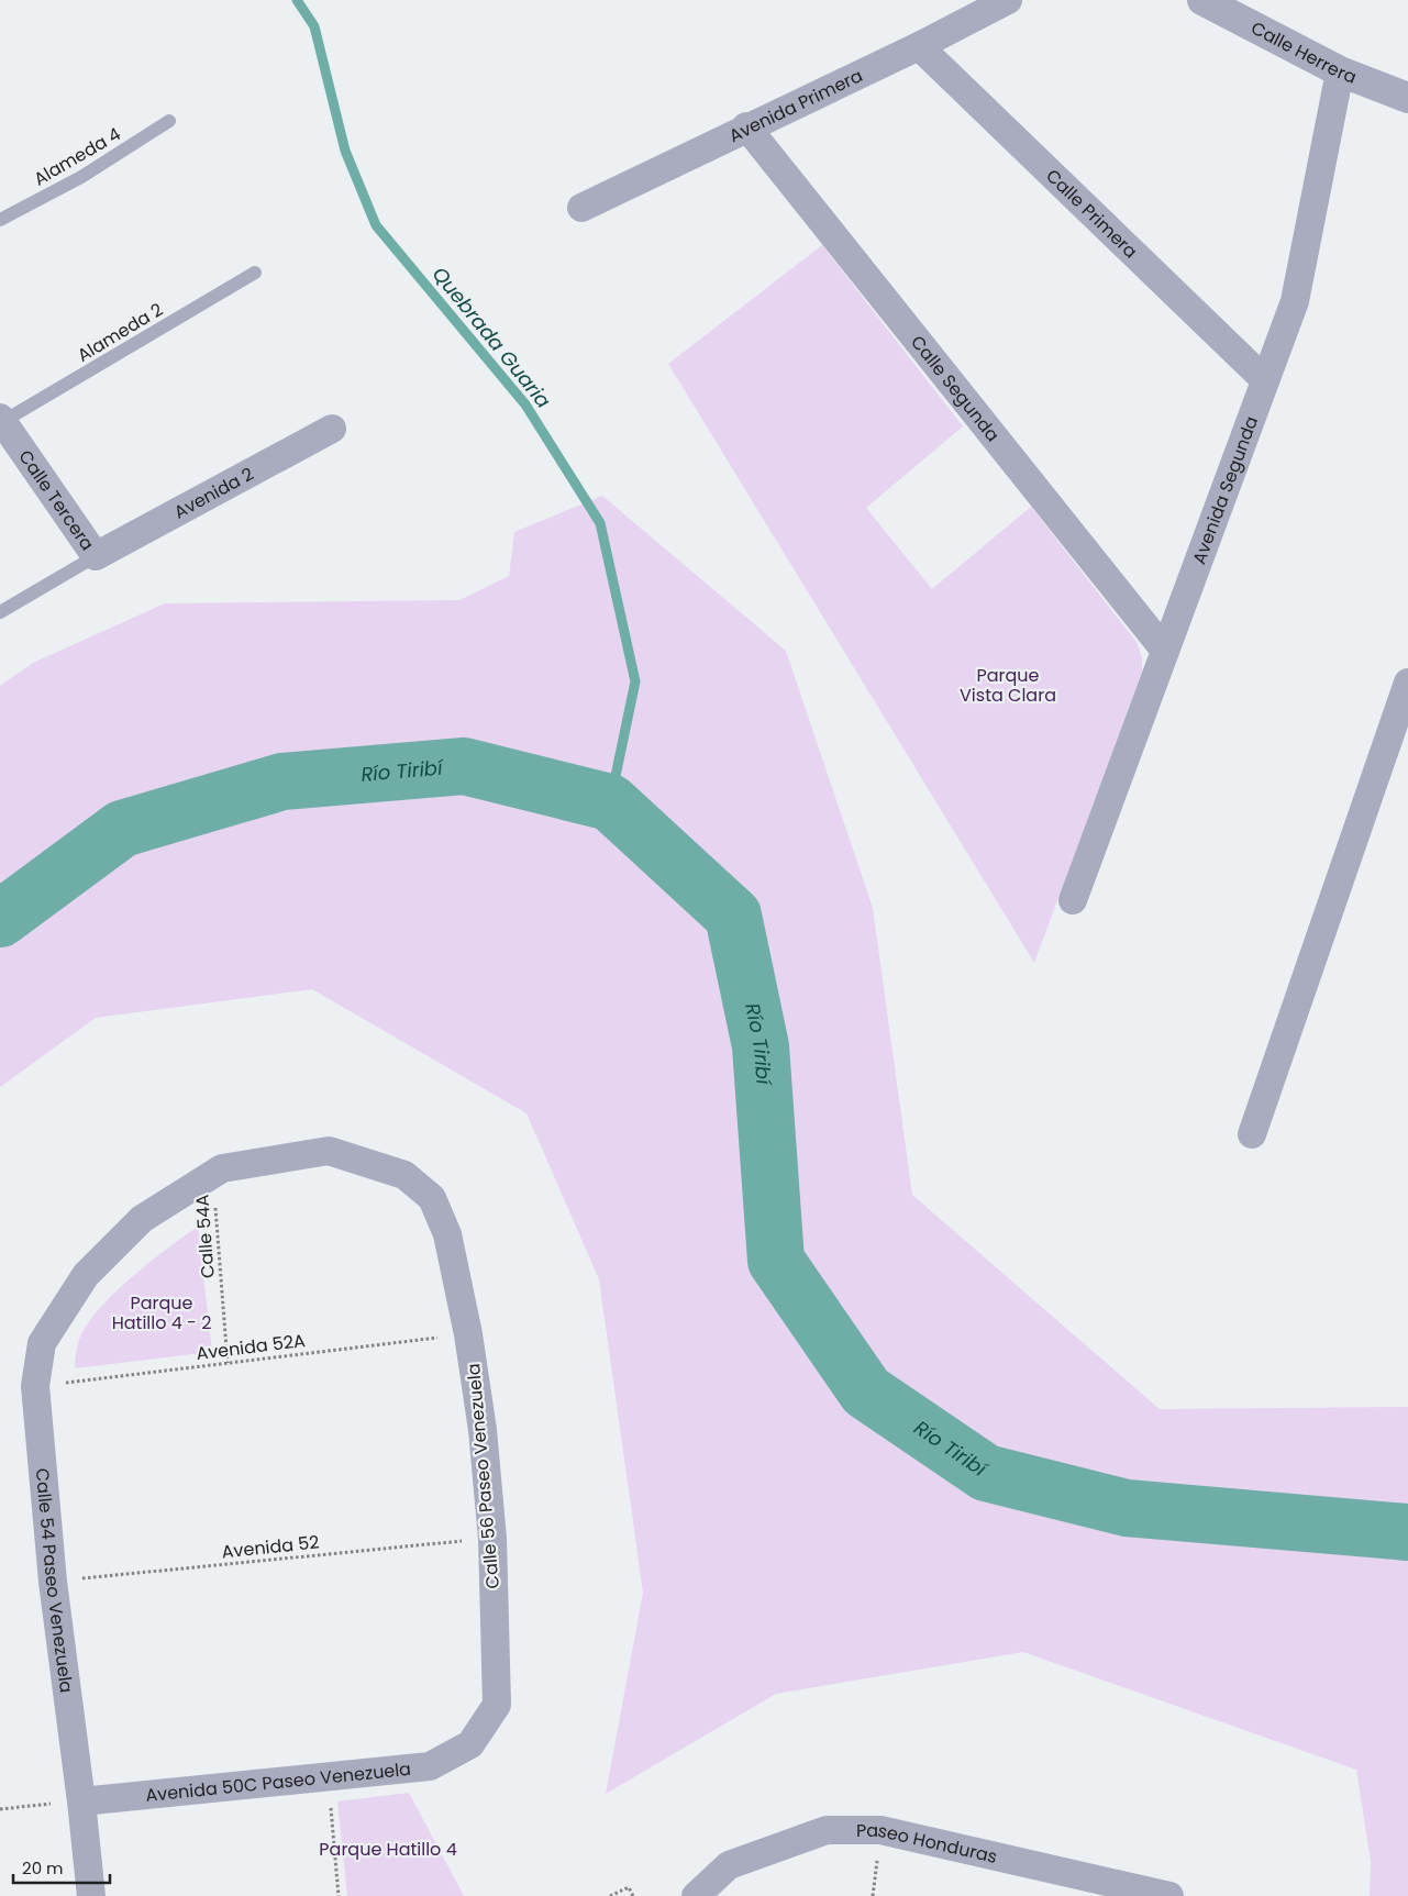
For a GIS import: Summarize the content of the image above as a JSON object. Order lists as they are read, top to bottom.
{
  "streets": {
    "street": [
      "Calle Herrera",
      "Avenida Primera",
      "Calle Primera",
      "Calle Segunda",
      "Avenida Segunda",
      "Avenida 2",
      "Calle Tercera",
      "Calle 56 Paseo Venezuela",
      "Calle 54 Paseo Venezuela",
      "Avenida 50C Paseo Venezuela",
      "Paseo Honduras"
    ],
    "lane": ["Alameda 4", "Alameda 2"],
    "path": ["Calle 54A", "Avenida 52A", "Avenida 52"]
  },
  "crossings": [
    ["Calle Herrera", "Avenida Segunda"],
    ["Avenida Primera", "Calle Primera"],
    ["Avenida Primera", "Calle Segunda"],
    ["Calle Primera", "Avenida Segunda"],
    ["Alameda 2", "Calle Tercera"],
    ["Calle Segunda", "Avenida Segunda"],
    ["Avenida 2", "Calle Tercera"],
    ["Calle 54A", "Avenida 52A"],
    ["Calle 54A", "Calle 56 Paseo Venezuela"],
    ["Calle 54A", "Calle 54 Paseo Venezuela"],
    ["Avenida 52A", "Calle 56 Paseo Venezuela"],
    ["Avenida 52A", "Calle 54 Paseo Venezuela"],
    ["Calle 56 Paseo Venezuela", "Avenida 52"],
    ["Calle 56 Paseo Venezuela", "Calle 54 Paseo Venezuela"],
    ["Calle 56 Paseo Venezuela", "Avenida 50C Paseo Venezuela"],
    ["Avenida 52", "Calle 54 Paseo Venezuela"],
    ["Calle 54 Paseo Venezuela", "Avenida 50C Paseo Venezuela"]
  ],
  "water": ["Quebrada Guaria", "Río Tiribí"],
  "parks": ["Parque Vista Clara", "Parque Hatillo 4 - 2", "Parque Hatillo 4"],
  "scale_bar": "20 m"
}
